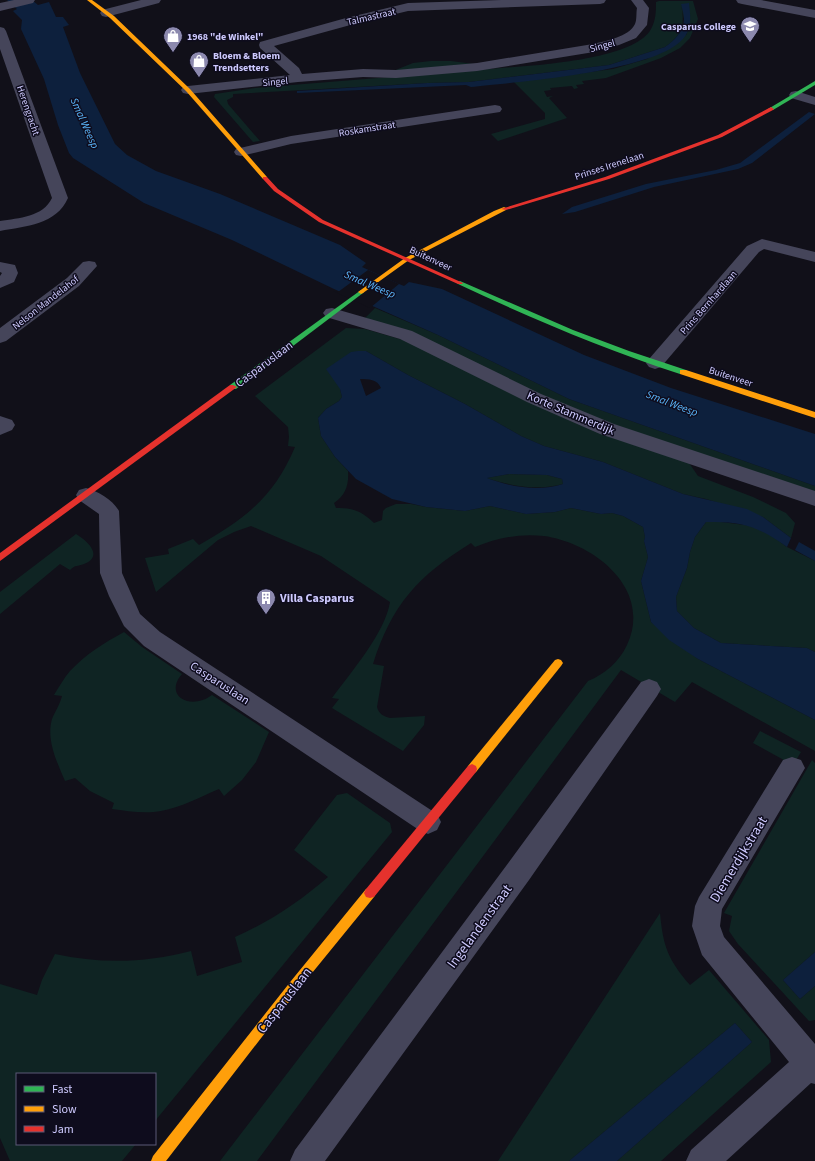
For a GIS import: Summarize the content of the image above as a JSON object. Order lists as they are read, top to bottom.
{
  "streets": {
    "street": [
      "Talmastraat",
      "Singel",
      "Herengracht",
      "Roskamstraat",
      "Prinses Irenelaan",
      "Buitenveer",
      "Nelson Mandelahof",
      "Prins Bernhardlaan",
      "Casparuslaan",
      "Korte Stammerdijk",
      "Diemerdijkstraat",
      "Ingelandenstraat"
    ]
  },
  "crossings": [
    ["Talmastraat", "Singel"],
    ["Singel", "Buitenveer"],
    ["Roskamstraat", "Buitenveer"],
    ["Prinses Irenelaan", "Buitenveer"],
    ["Prinses Irenelaan", "Casparuslaan"],
    ["Buitenveer", "Prins Bernhardlaan"],
    ["Buitenveer", "Casparuslaan"],
    ["Casparuslaan", "Korte Stammerdijk"]
  ],
  "water": ["Smal Weesp"],
  "places": {
    "school or university": ["Casparus College"],
    "shop": ["1968 \"de Winkel\"", "Bloem & Bloem Trendsetters"],
    "building": ["Villa Casparus"]
  },
  "legend": ["Fast", "Slow", "Jam"]
}
